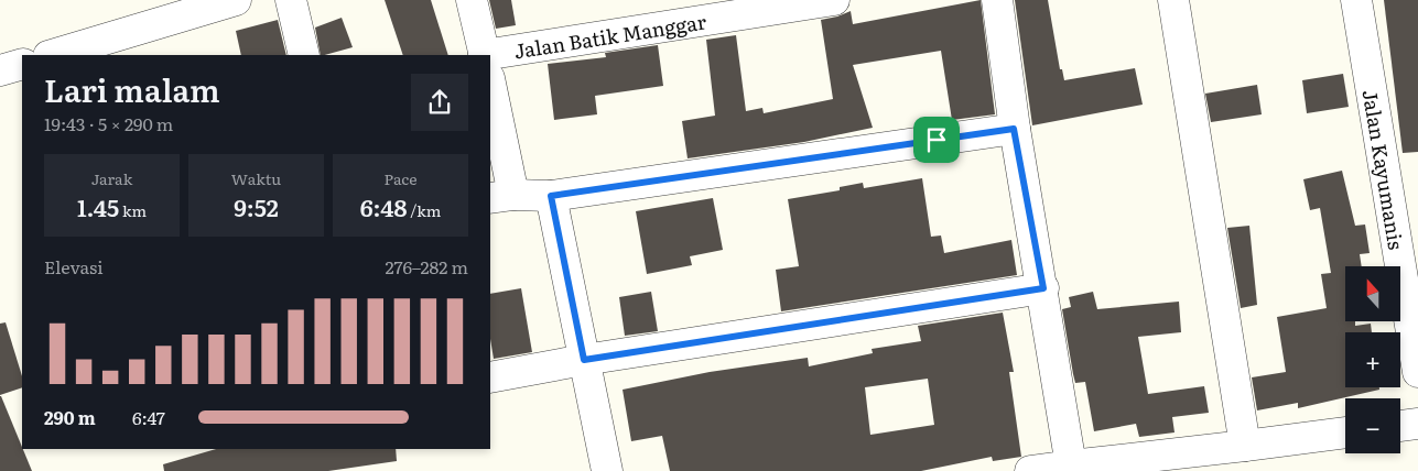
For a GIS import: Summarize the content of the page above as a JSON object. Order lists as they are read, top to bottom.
{
  "streets": {
    "street": ["Jalan Batik Manggar", "Jalan Kayumanis"]
  },
  "north": "top",
  "page": {
    "heading": ["Lari malam", "19:43 · 5 × 290 m"],
    "stats": [
      ["Jarak", "1.45 km"],
      ["Waktu", "9:52"],
      ["Pace", "6:48 /km"]
    ],
    "chart": ["Elevasi", "276–282 m"],
    "map_buttons": ["+", "−"],
    "list": [
      {
        "name": "290 m",
        "note": "6:47"
      }
    ]
  }
}
